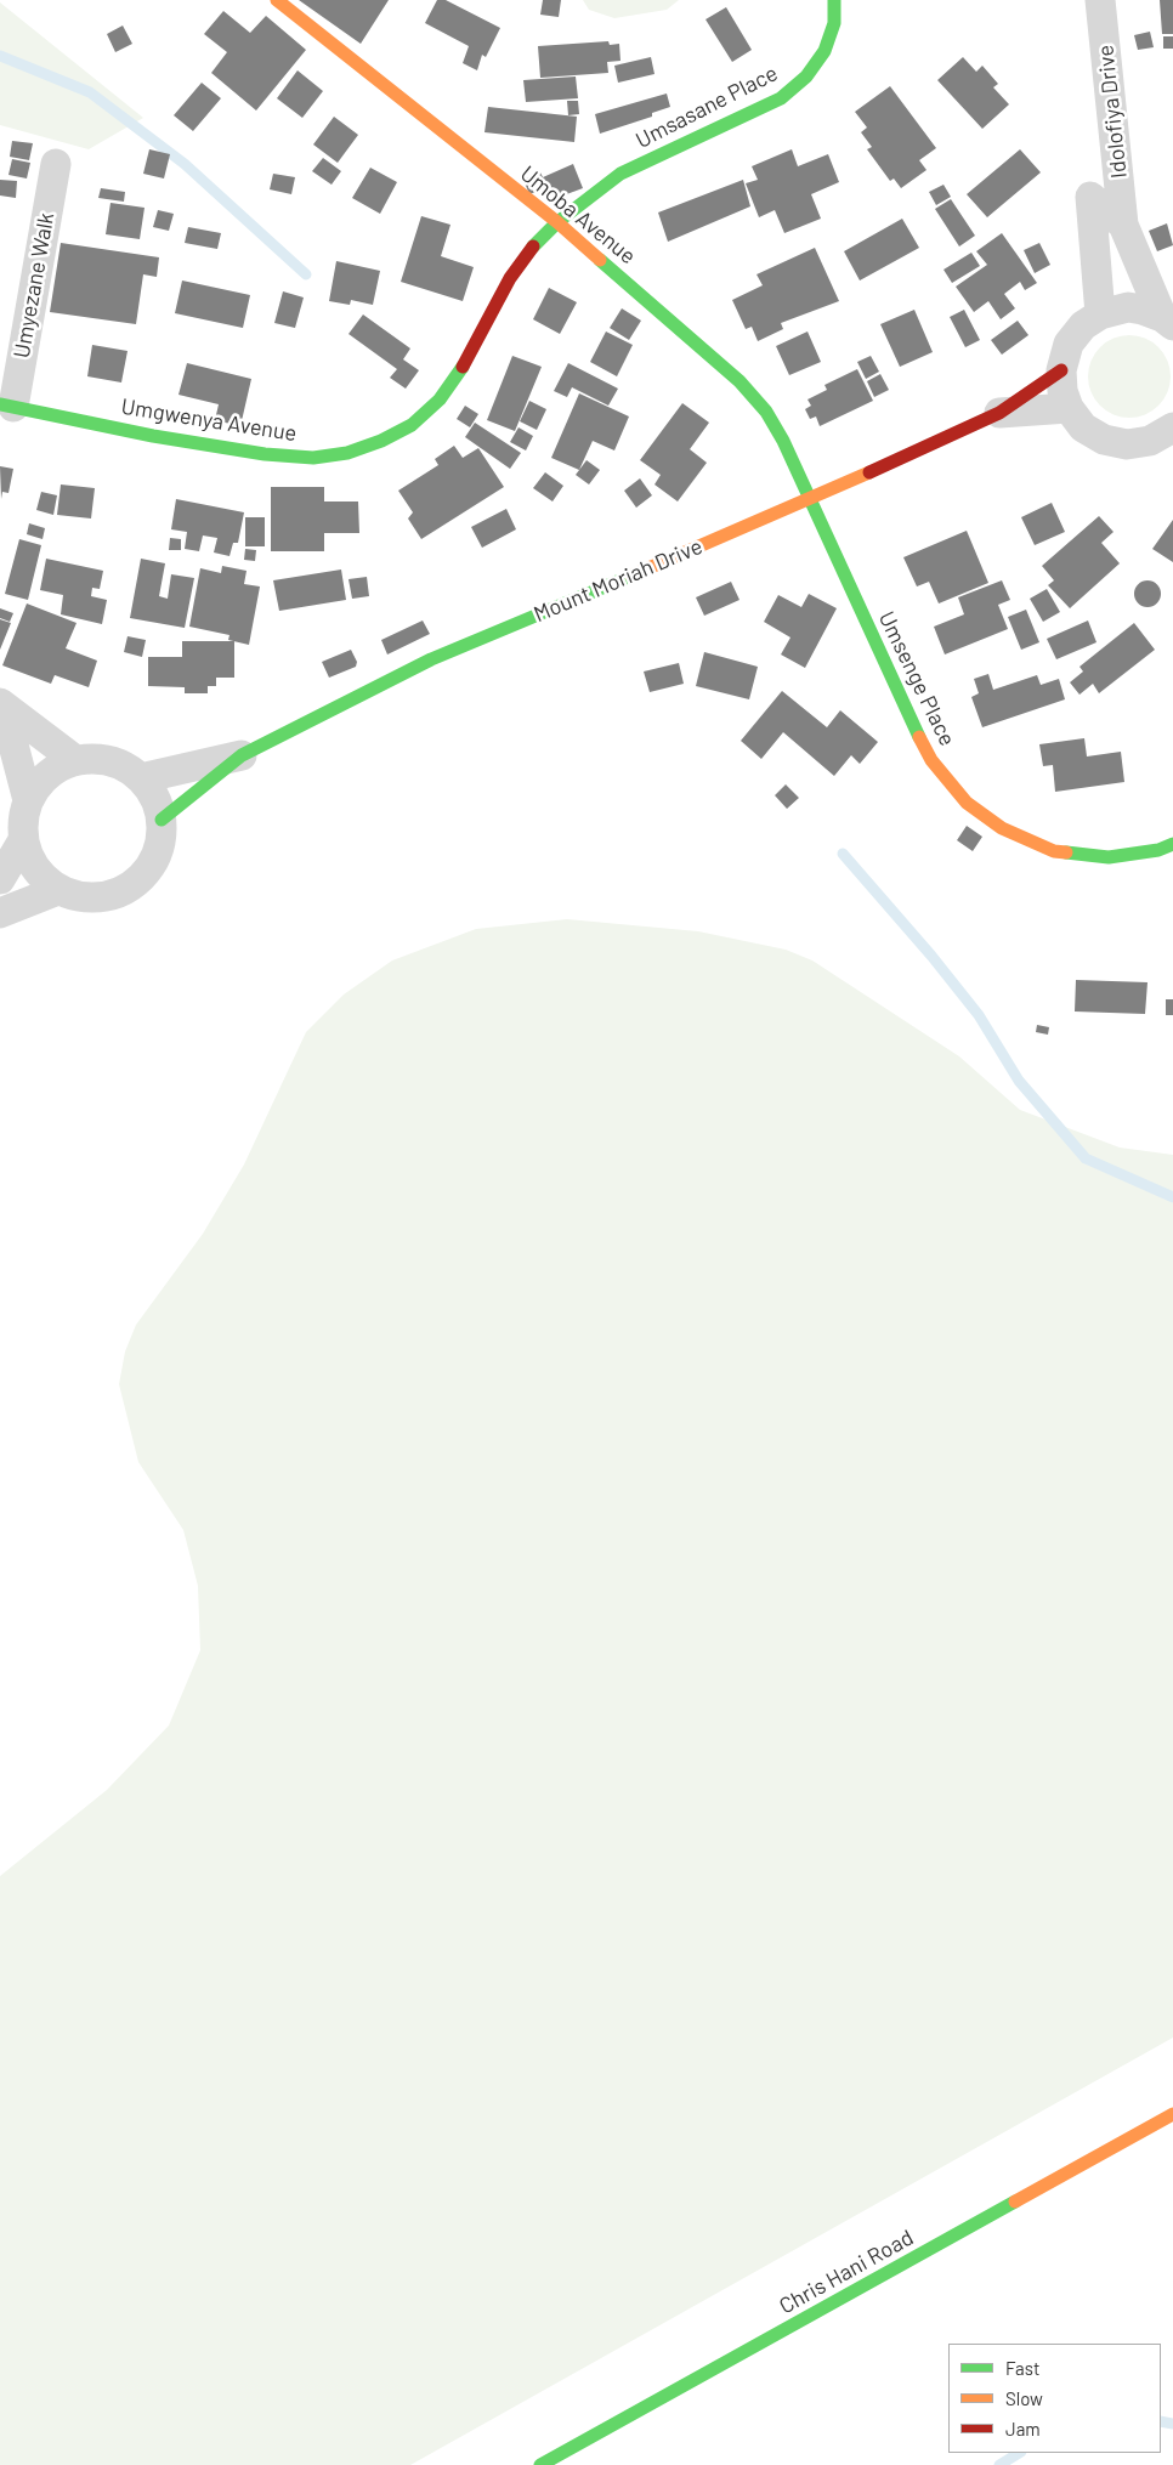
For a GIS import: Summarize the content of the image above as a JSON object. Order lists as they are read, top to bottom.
{
  "streets": {
    "street": [
      "Umsasane Place",
      "Idolofiya Drive",
      "Umoba Avenue",
      "Umyezane Walk",
      "Umgwenya Avenue",
      "Mount Moriah Drive",
      "Umsenge Place",
      "Chris Hani Road"
    ]
  },
  "crossings": [
    ["Umsasane Place", "Umoba Avenue"],
    ["Umsasane Place", "Umgwenya Avenue"],
    ["Umoba Avenue", "Umgwenya Avenue"],
    ["Umoba Avenue", "Mount Moriah Drive"],
    ["Umoba Avenue", "Umsenge Place"],
    ["Umyezane Walk", "Umgwenya Avenue"],
    ["Mount Moriah Drive", "Umsenge Place"]
  ],
  "legend": ["Fast", "Slow", "Jam"]
}
